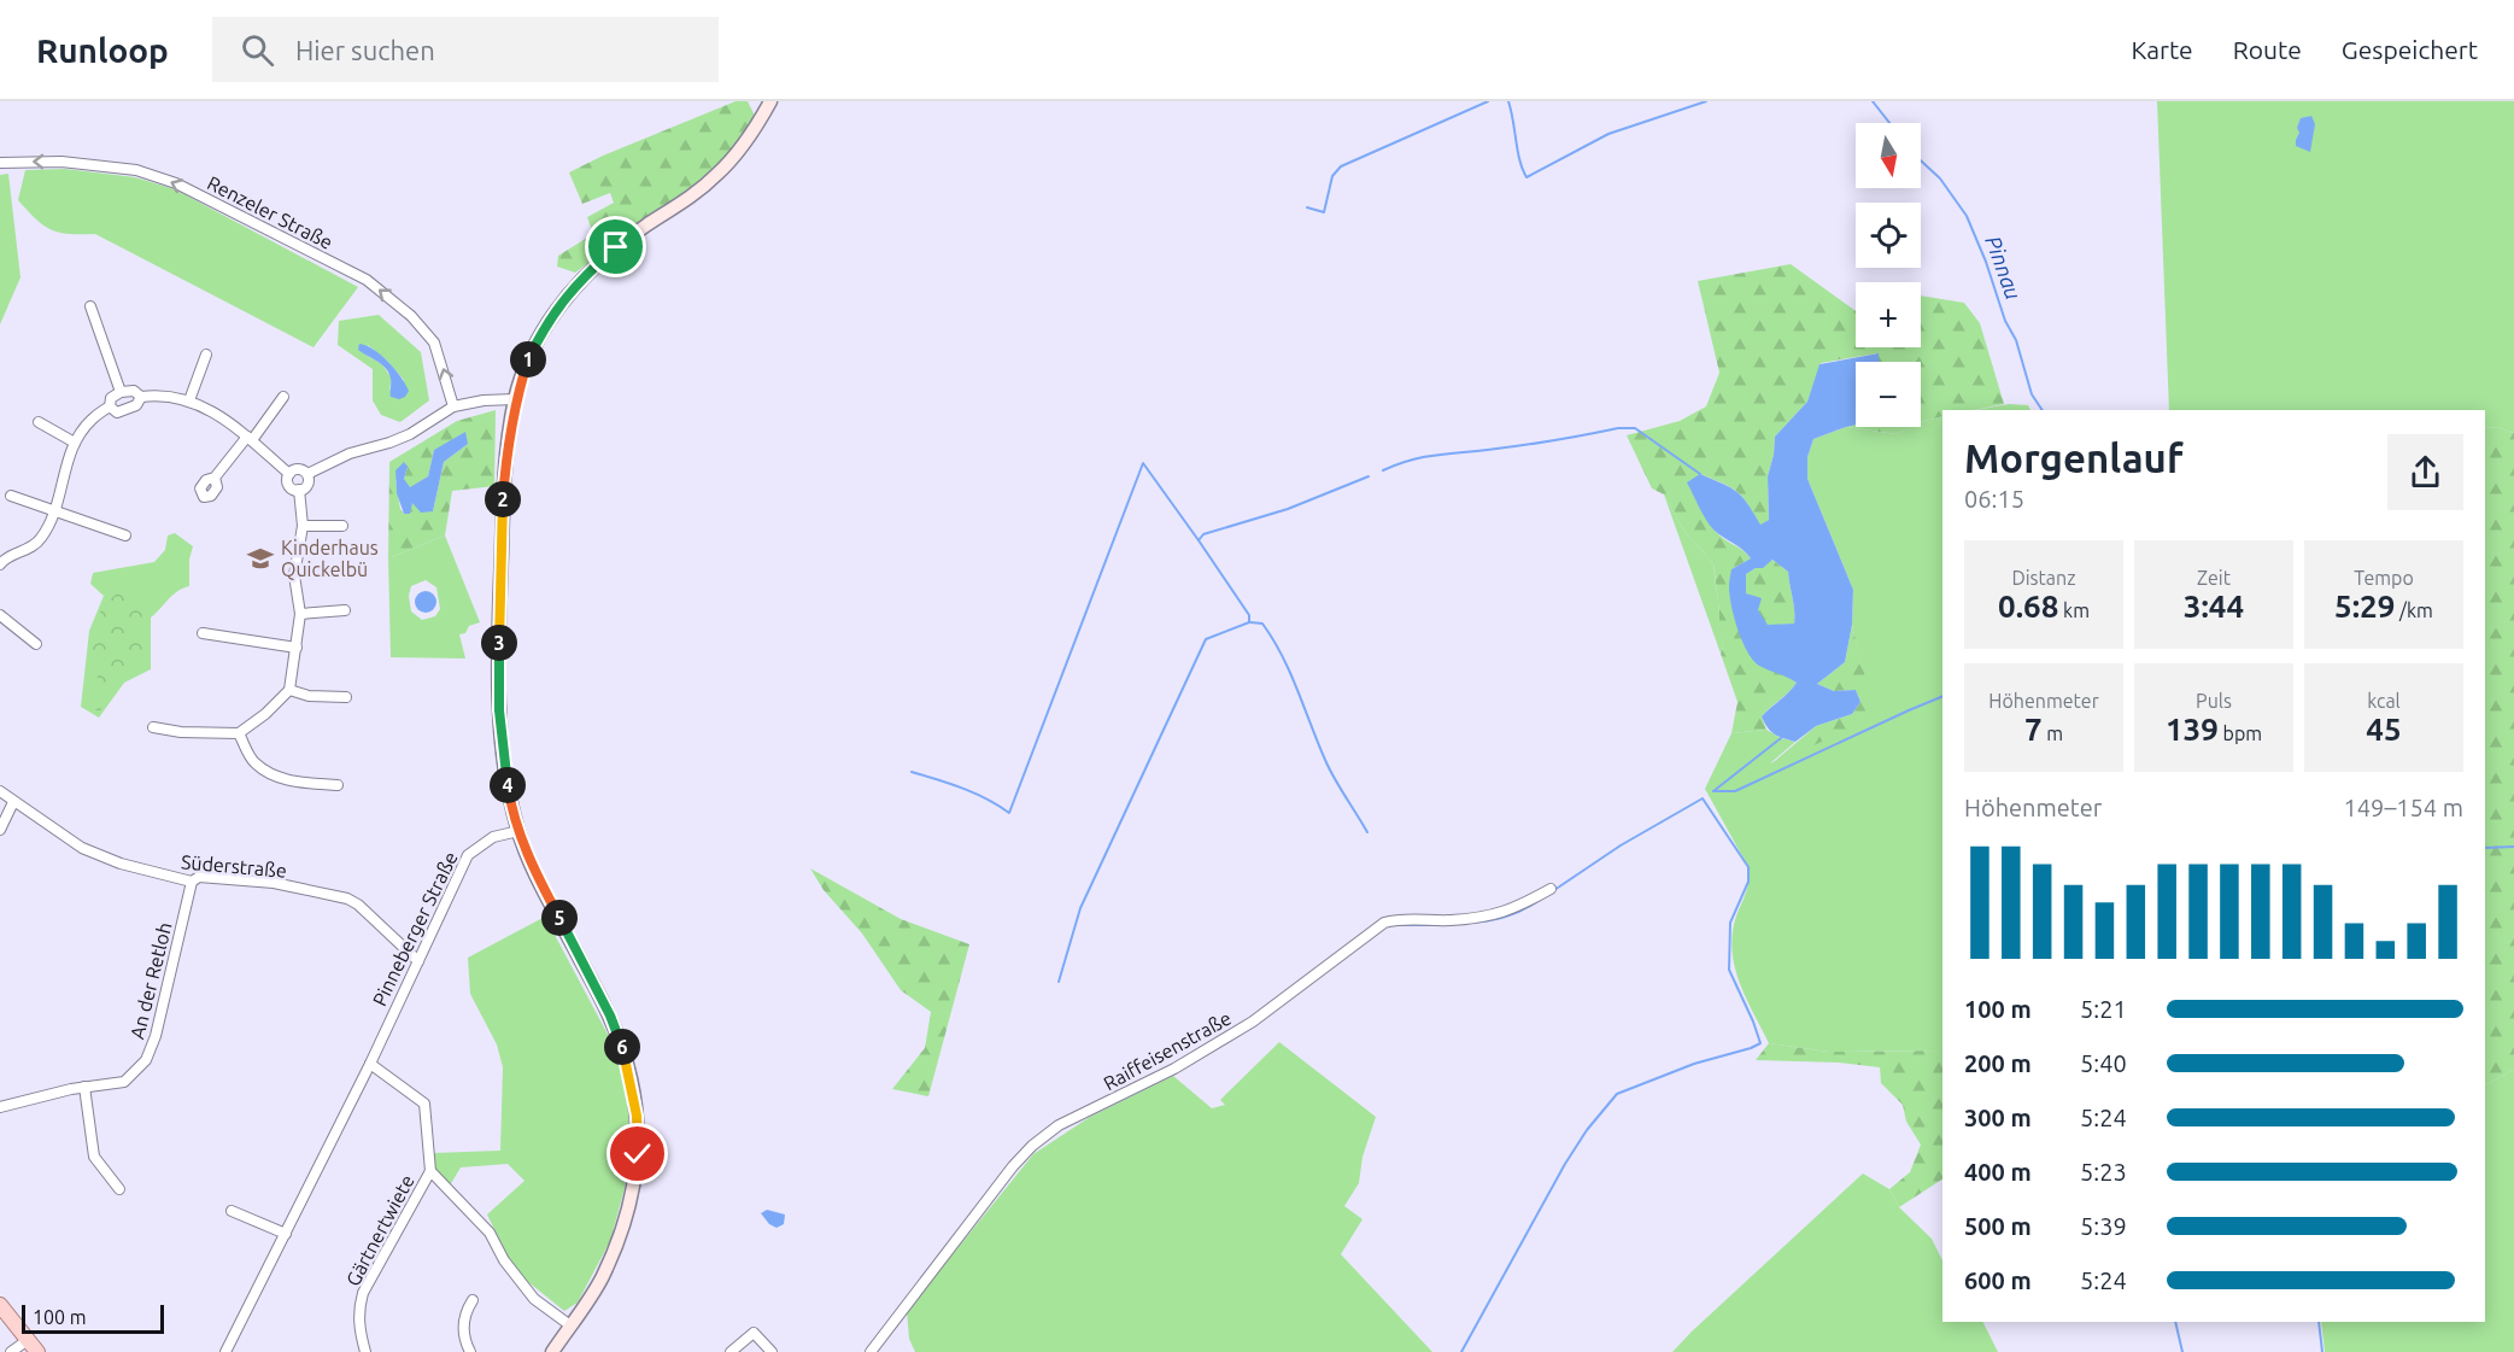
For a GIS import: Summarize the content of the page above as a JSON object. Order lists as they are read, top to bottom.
{
  "streets": {
    "street": [
      "Renzeler Straße",
      "Süderstraße",
      "Pinneberger Straße",
      "An der Retloh",
      "Raiffeisenstraße",
      "Gärtnertwiete"
    ]
  },
  "crossings": [
    ["Süderstraße", "Pinneberger Straße"],
    ["Süderstraße", "An der Retloh"],
    ["Pinneberger Straße", "Gärtnertwiete"]
  ],
  "one_way": ["Renzeler Straße"],
  "water": ["Pinnau"],
  "places": {
    "school or university": ["Kinderhaus Quickelbü"]
  },
  "scale_bar": "100 m",
  "north": "bottom",
  "page": {
    "header": "Runloop",
    "search": "Hier suchen",
    "nav": ["Karte", "Route", "Gespeichert"],
    "map_buttons": ["+", "−"],
    "pins": [
      "1",
      "2",
      "3",
      "4",
      "5",
      "6"
    ],
    "heading": ["Morgenlauf", "06:15"],
    "stats": [
      ["Distanz", "0.68 km"],
      ["Zeit", "3:44"],
      ["Tempo", "5:29 /km"],
      ["Höhenmeter", "7 m"],
      ["Puls", "139 bpm"],
      ["kcal", "45"]
    ],
    "chart": ["Höhenmeter", "149–154 m"],
    "list": [
      {
        "name": "100 m",
        "note": "5:21"
      },
      {
        "name": "200 m",
        "note": "5:40"
      },
      {
        "name": "300 m",
        "note": "5:24"
      },
      {
        "name": "400 m",
        "note": "5:23"
      },
      {
        "name": "500 m",
        "note": "5:39"
      },
      {
        "name": "600 m",
        "note": "5:24"
      }
    ],
    "scale": "100 m"
  }
}
